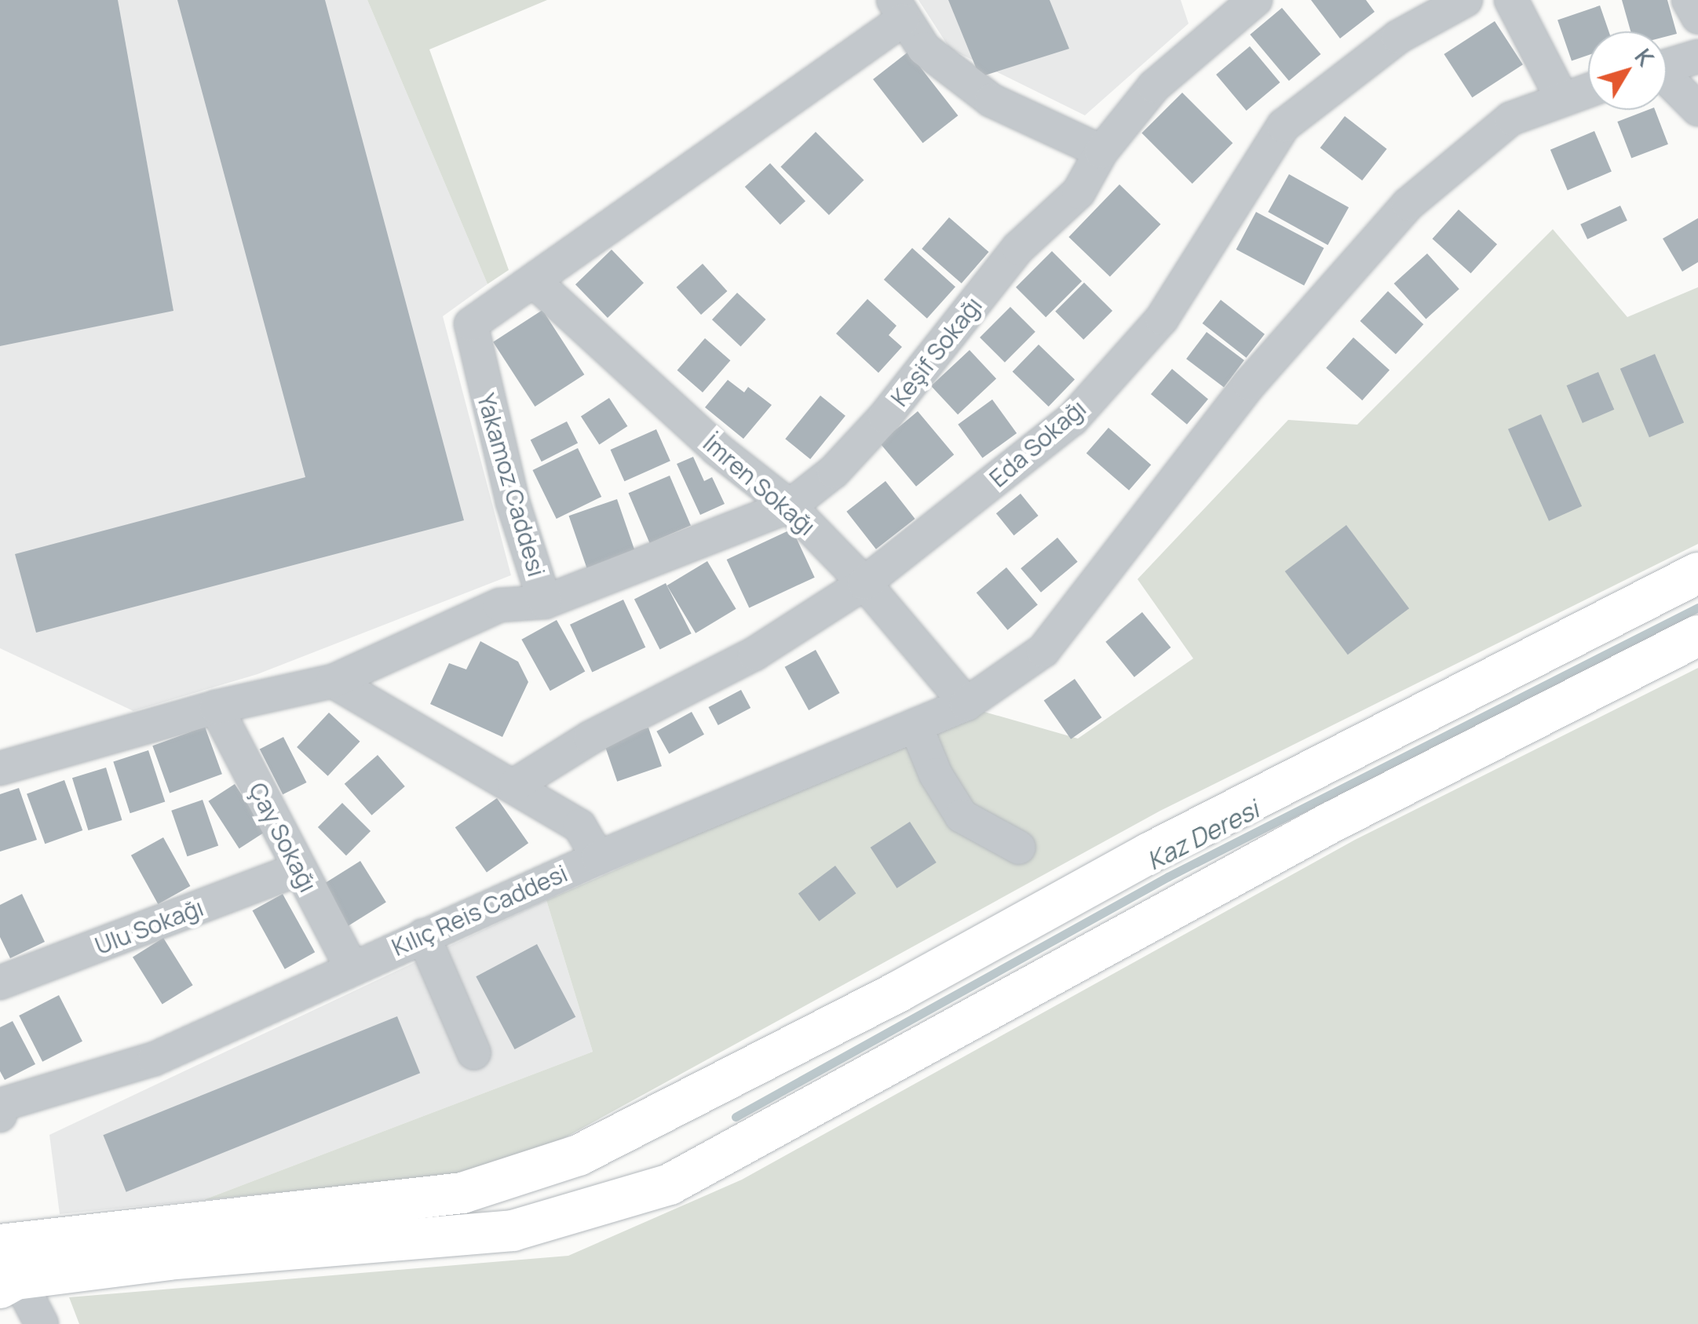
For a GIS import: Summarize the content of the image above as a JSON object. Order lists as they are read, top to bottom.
{
  "streets": {
    "street": [
      "Keşif Sokağı",
      "Eda Sokağı",
      "Yakamoz Caddesi",
      "İmren Sokağı",
      "Çay Sokağı",
      "Kılıç Reis Caddesi",
      "Ulu Sokağı"
    ]
  },
  "crossings": [
    ["Keşif Sokağı", "Yakamoz Caddesi"],
    ["Keşif Sokağı", "İmren Sokağı"],
    ["Eda Sokağı", "İmren Sokağı"],
    ["Yakamoz Caddesi", "İmren Sokağı"],
    ["Yakamoz Caddesi", "Çay Sokağı"],
    ["İmren Sokağı", "Kılıç Reis Caddesi"],
    ["Çay Sokağı", "Kılıç Reis Caddesi"],
    ["Çay Sokağı", "Ulu Sokağı"]
  ],
  "water": ["Kaz Deresi"],
  "north": "top right"
}
